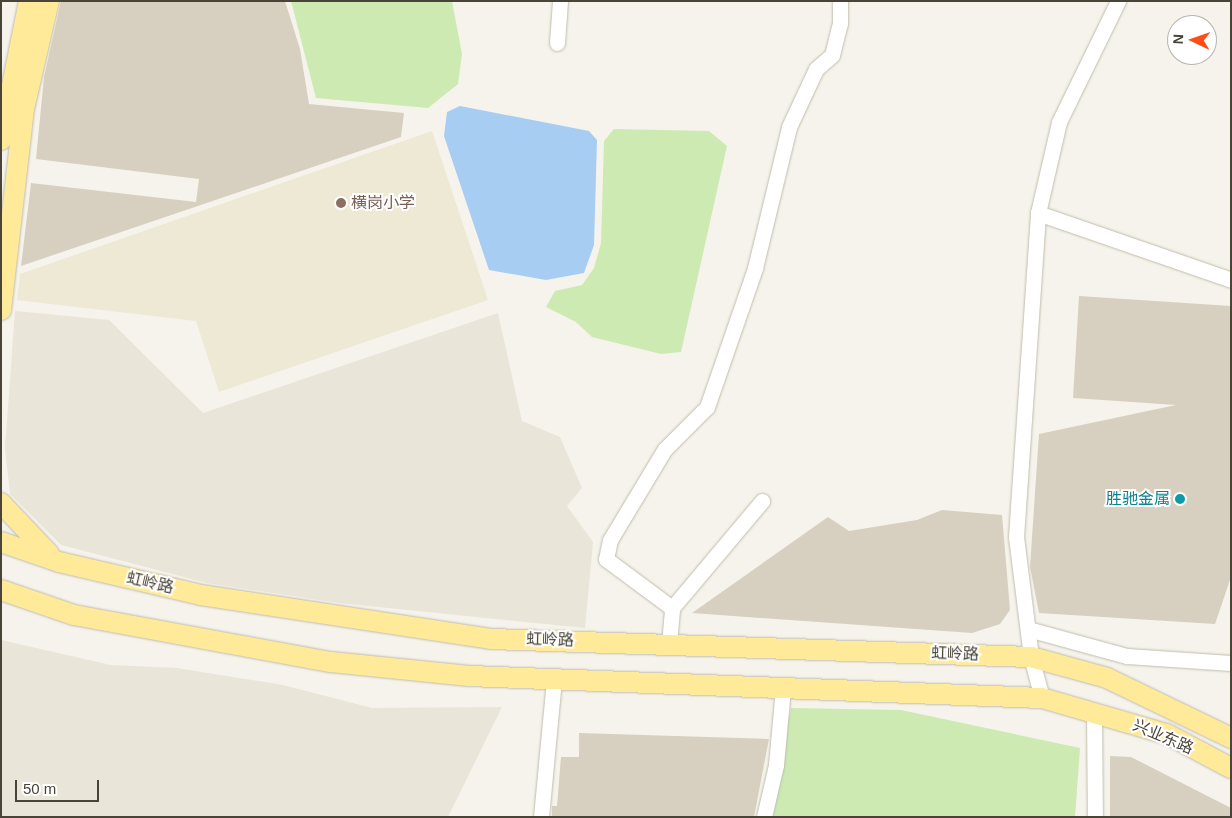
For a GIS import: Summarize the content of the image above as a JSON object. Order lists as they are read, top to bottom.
{
  "streets": {
    "main road": ["虹岭路", "兴业东路"]
  },
  "crossings": [
    ["虹岭路", "兴业东路"]
  ],
  "places": ["横岗小学", "胜驰金属"],
  "scale_bar": "50 m",
  "north": "left"
}
